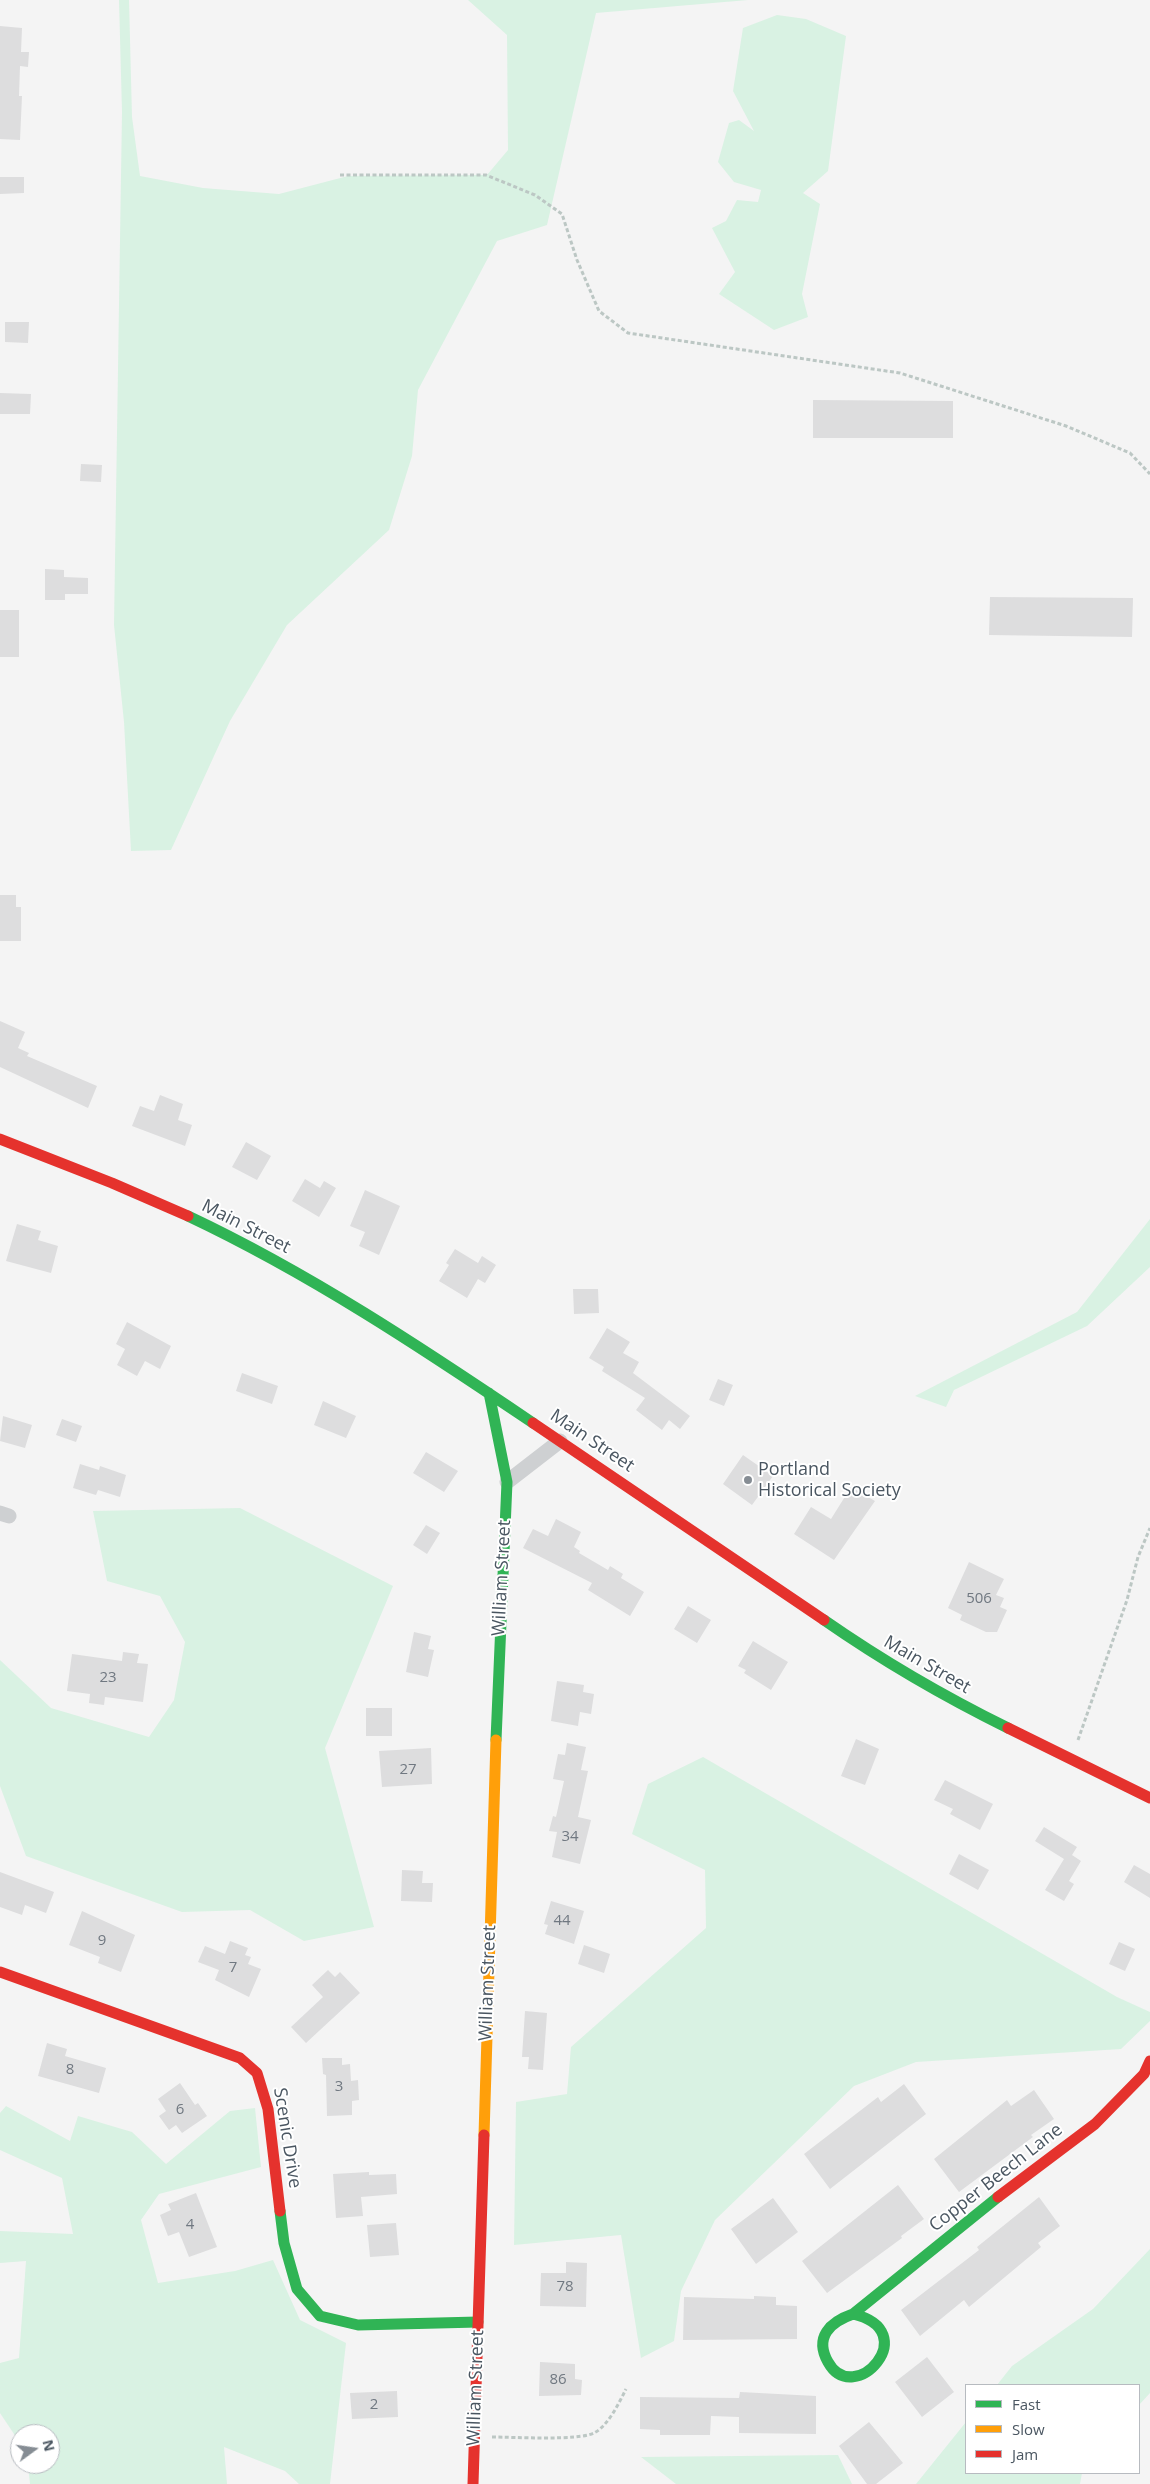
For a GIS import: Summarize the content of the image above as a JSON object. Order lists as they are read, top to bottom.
{
  "streets": {
    "street": [
      "Main Street",
      "William Street",
      "Scenic Drive",
      "Copper Beech Lane"
    ]
  },
  "crossings": [
    ["Main Street", "William Street"],
    ["William Street", "Scenic Drive"]
  ],
  "places": ["Portland Historical Society"],
  "house_numbers": [
    "506",
    "23",
    "27",
    "34",
    "44",
    "9",
    "7",
    "8",
    "3",
    "6",
    "4",
    "78",
    "86",
    "2"
  ],
  "legend": ["Fast", "Slow", "Jam"],
  "north": "right"
}
